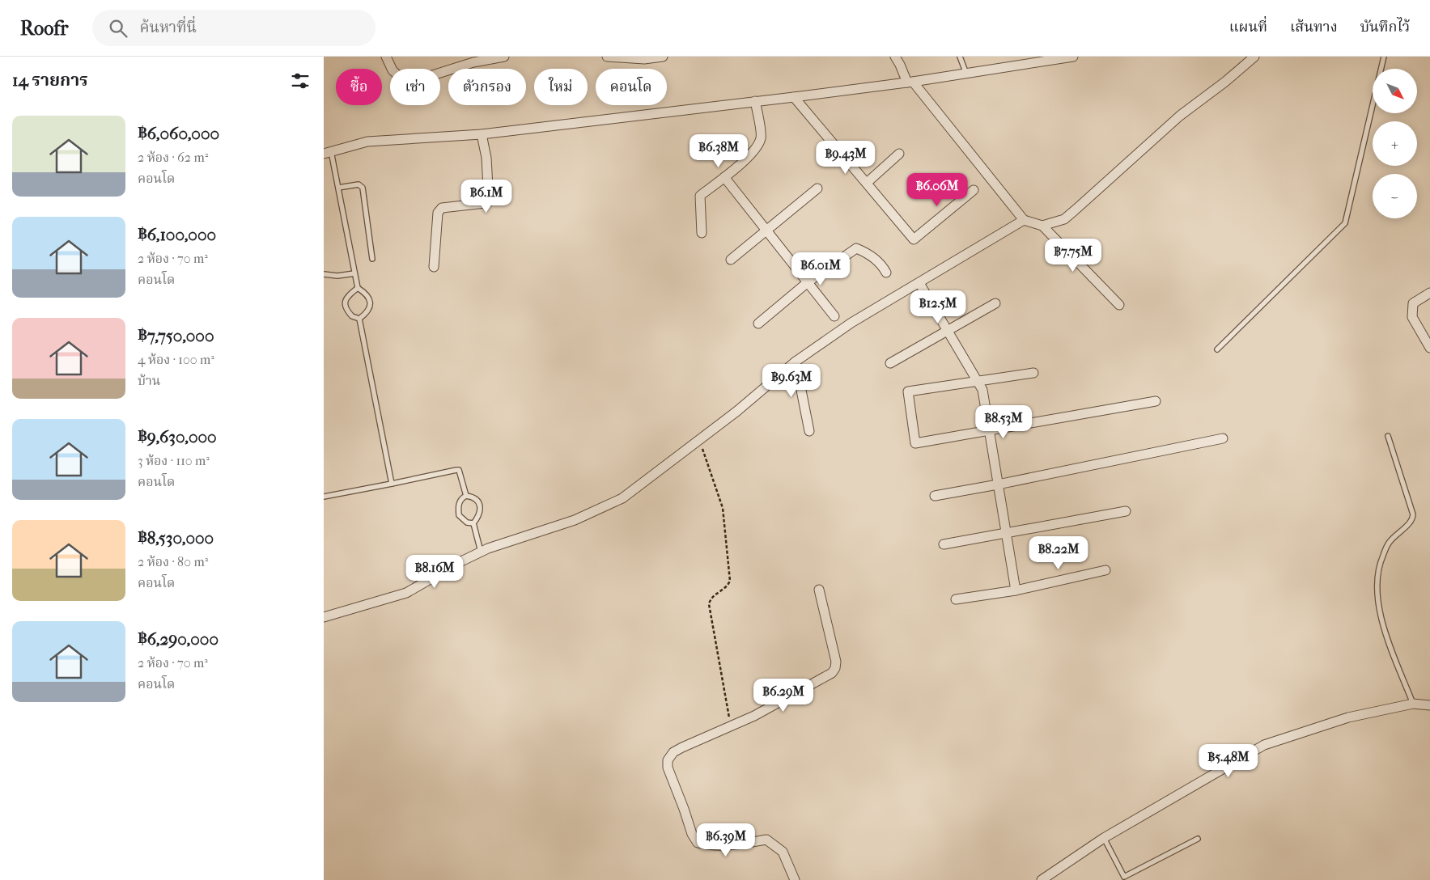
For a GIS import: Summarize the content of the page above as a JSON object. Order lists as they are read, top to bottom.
{
  "north": "bottom right",
  "page": {
    "header": "Roofr",
    "search": "ค้นหาที่นี่",
    "nav": ["แผนที่", "เส้นทาง", "บันทึกไว้"],
    "heading": "14 รายการ",
    "map_buttons": ["+", "−"],
    "chip": [
      "ซื้อ",
      "เช่า",
      "ตัวกรอง",
      "ใหม่",
      "คอนโด"
    ],
    "list": [
      {
        "name": "฿6,060,000",
        "note": "2 ห้อง · 62 m² · คอนโด"
      },
      {
        "name": "฿6,100,000",
        "note": "2 ห้อง · 70 m² · คอนโด"
      },
      {
        "name": "฿7,750,000",
        "note": "4 ห้อง · 100 m² · บ้าน"
      },
      {
        "name": "฿9,630,000",
        "note": "3 ห้อง · 110 m² · คอนโด"
      },
      {
        "name": "฿8,530,000",
        "note": "2 ห้อง · 80 m² · คอนโด"
      },
      {
        "name": "฿6,290,000",
        "note": "2 ห้อง · 70 m² · คอนโด"
      }
    ],
    "price": [
      "฿6.38M",
      "฿9.43M",
      "฿6.06M",
      "฿6.1M",
      "฿7.75M",
      "฿6.01M",
      "฿12.5M",
      "฿9.63M",
      "฿8.53M",
      "฿8.22M",
      "฿8.16M",
      "฿6.29M",
      "฿5.48M",
      "฿6.39M"
    ]
  }
}
